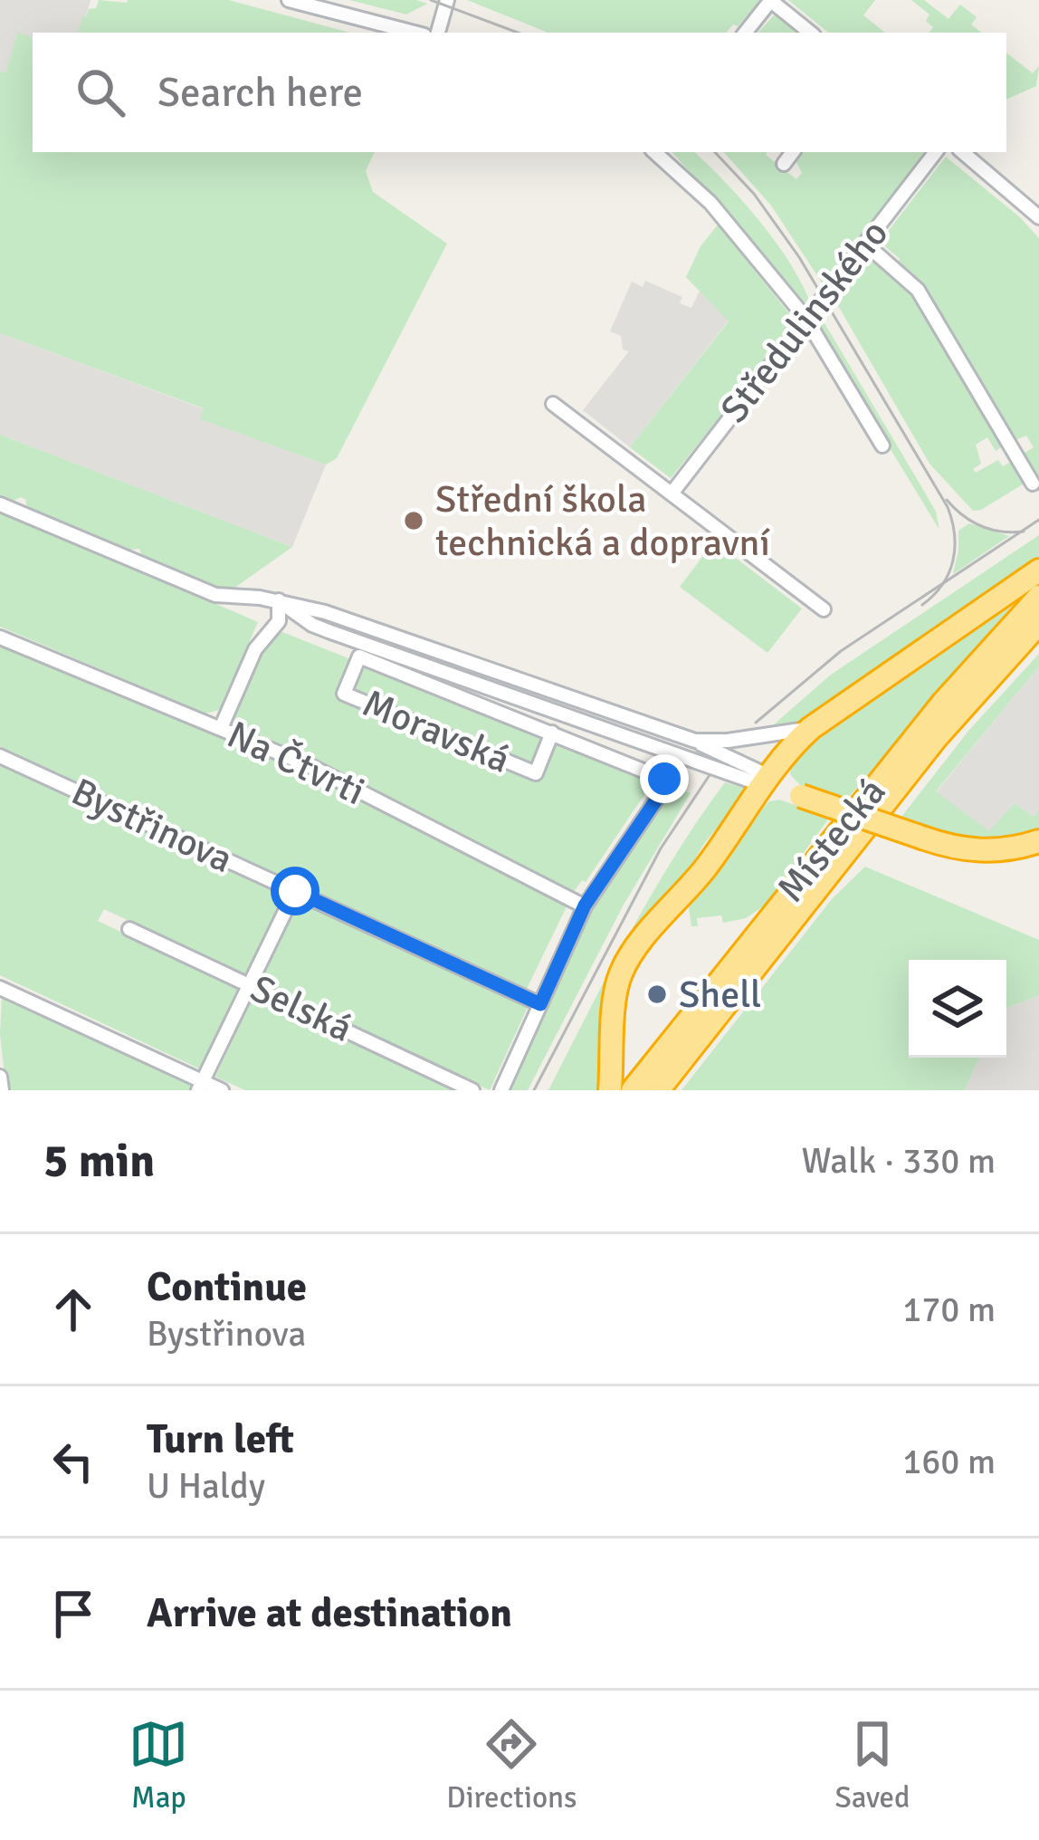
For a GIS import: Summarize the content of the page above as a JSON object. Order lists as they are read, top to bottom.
{
  "streets": {
    "highway": ["Místecká"],
    "street": [
      "Středulinského",
      "Moravská",
      "Na Čtvrti",
      "Bystřinova",
      "Selská"
    ]
  },
  "crossings": [
    ["Moravská", "Na Čtvrti"]
  ],
  "places": ["Střední škola technická a dopravní", "Shell"],
  "page": {
    "search": "Search here",
    "heading": ["5 min", "Walk · 330 m"],
    "list": [
      ["Continue", "Bystřinova", "170 m"],
      ["Turn left", "U Haldy", "160 m"],
      "Arrive at destination"
    ],
    "nav": ["Map", "Directions", "Saved"]
  }
}
